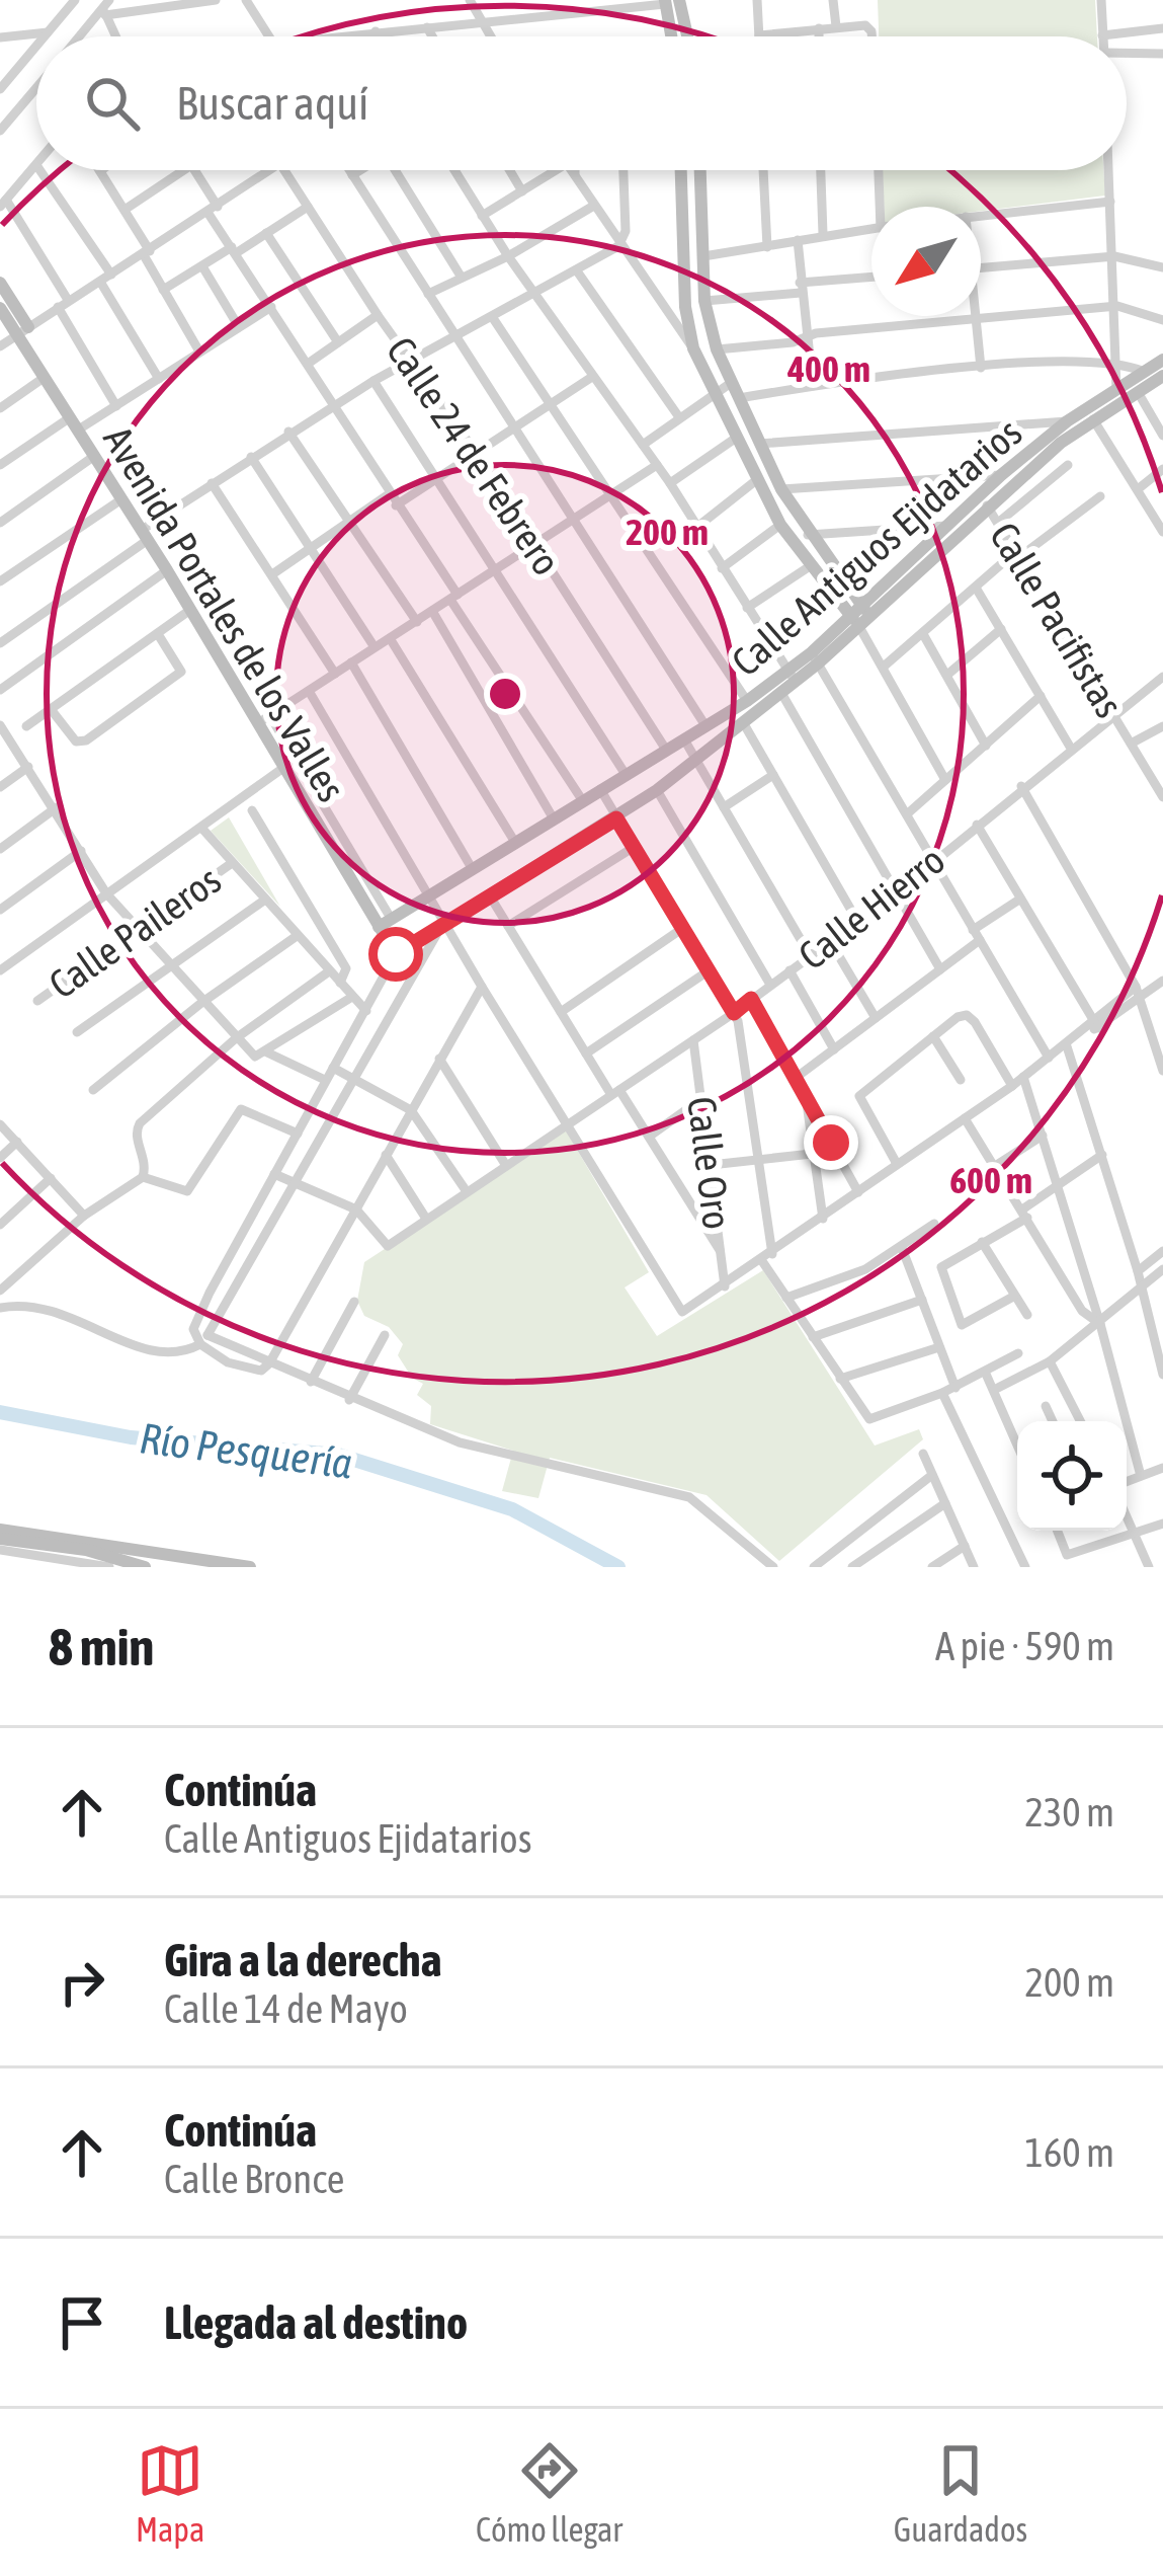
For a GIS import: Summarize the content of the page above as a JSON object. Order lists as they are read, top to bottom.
{
  "streets": {
    "street": [
      "Calle 24 de Febrero",
      "Calle Antiguos Ejidatarios",
      "Avenida Portales de los Valles",
      "Calle Pacifistas",
      "Calle Hierro",
      "Calle Paileros",
      "Calle Oro"
    ]
  },
  "crossings": [
    ["Calle 24 de Febrero", "Calle Antiguos Ejidatarios"],
    ["Calle Antiguos Ejidatarios", "Avenida Portales de los Valles"],
    ["Calle Antiguos Ejidatarios", "Calle Pacifistas"],
    ["Calle Pacifistas", "Calle Hierro"],
    ["Calle Hierro", "Calle Oro"]
  ],
  "water": ["Río Pesquería"],
  "north": "bottom left",
  "page": {
    "search": "Buscar aquí",
    "heading": ["8 min", "A pie · 590 m"],
    "list": [
      ["Continúa", "Calle Antiguos Ejidatarios", "230 m"],
      ["Gira a la derecha", "Calle 14 de Mayo", "200 m"],
      ["Continúa", "Calle Bronce", "160 m"],
      "Llegada al destino"
    ],
    "nav": ["Mapa", "Cómo llegar", "Guardados"]
  },
  "rings": ["400 m", "200 m", "600 m"]
}
